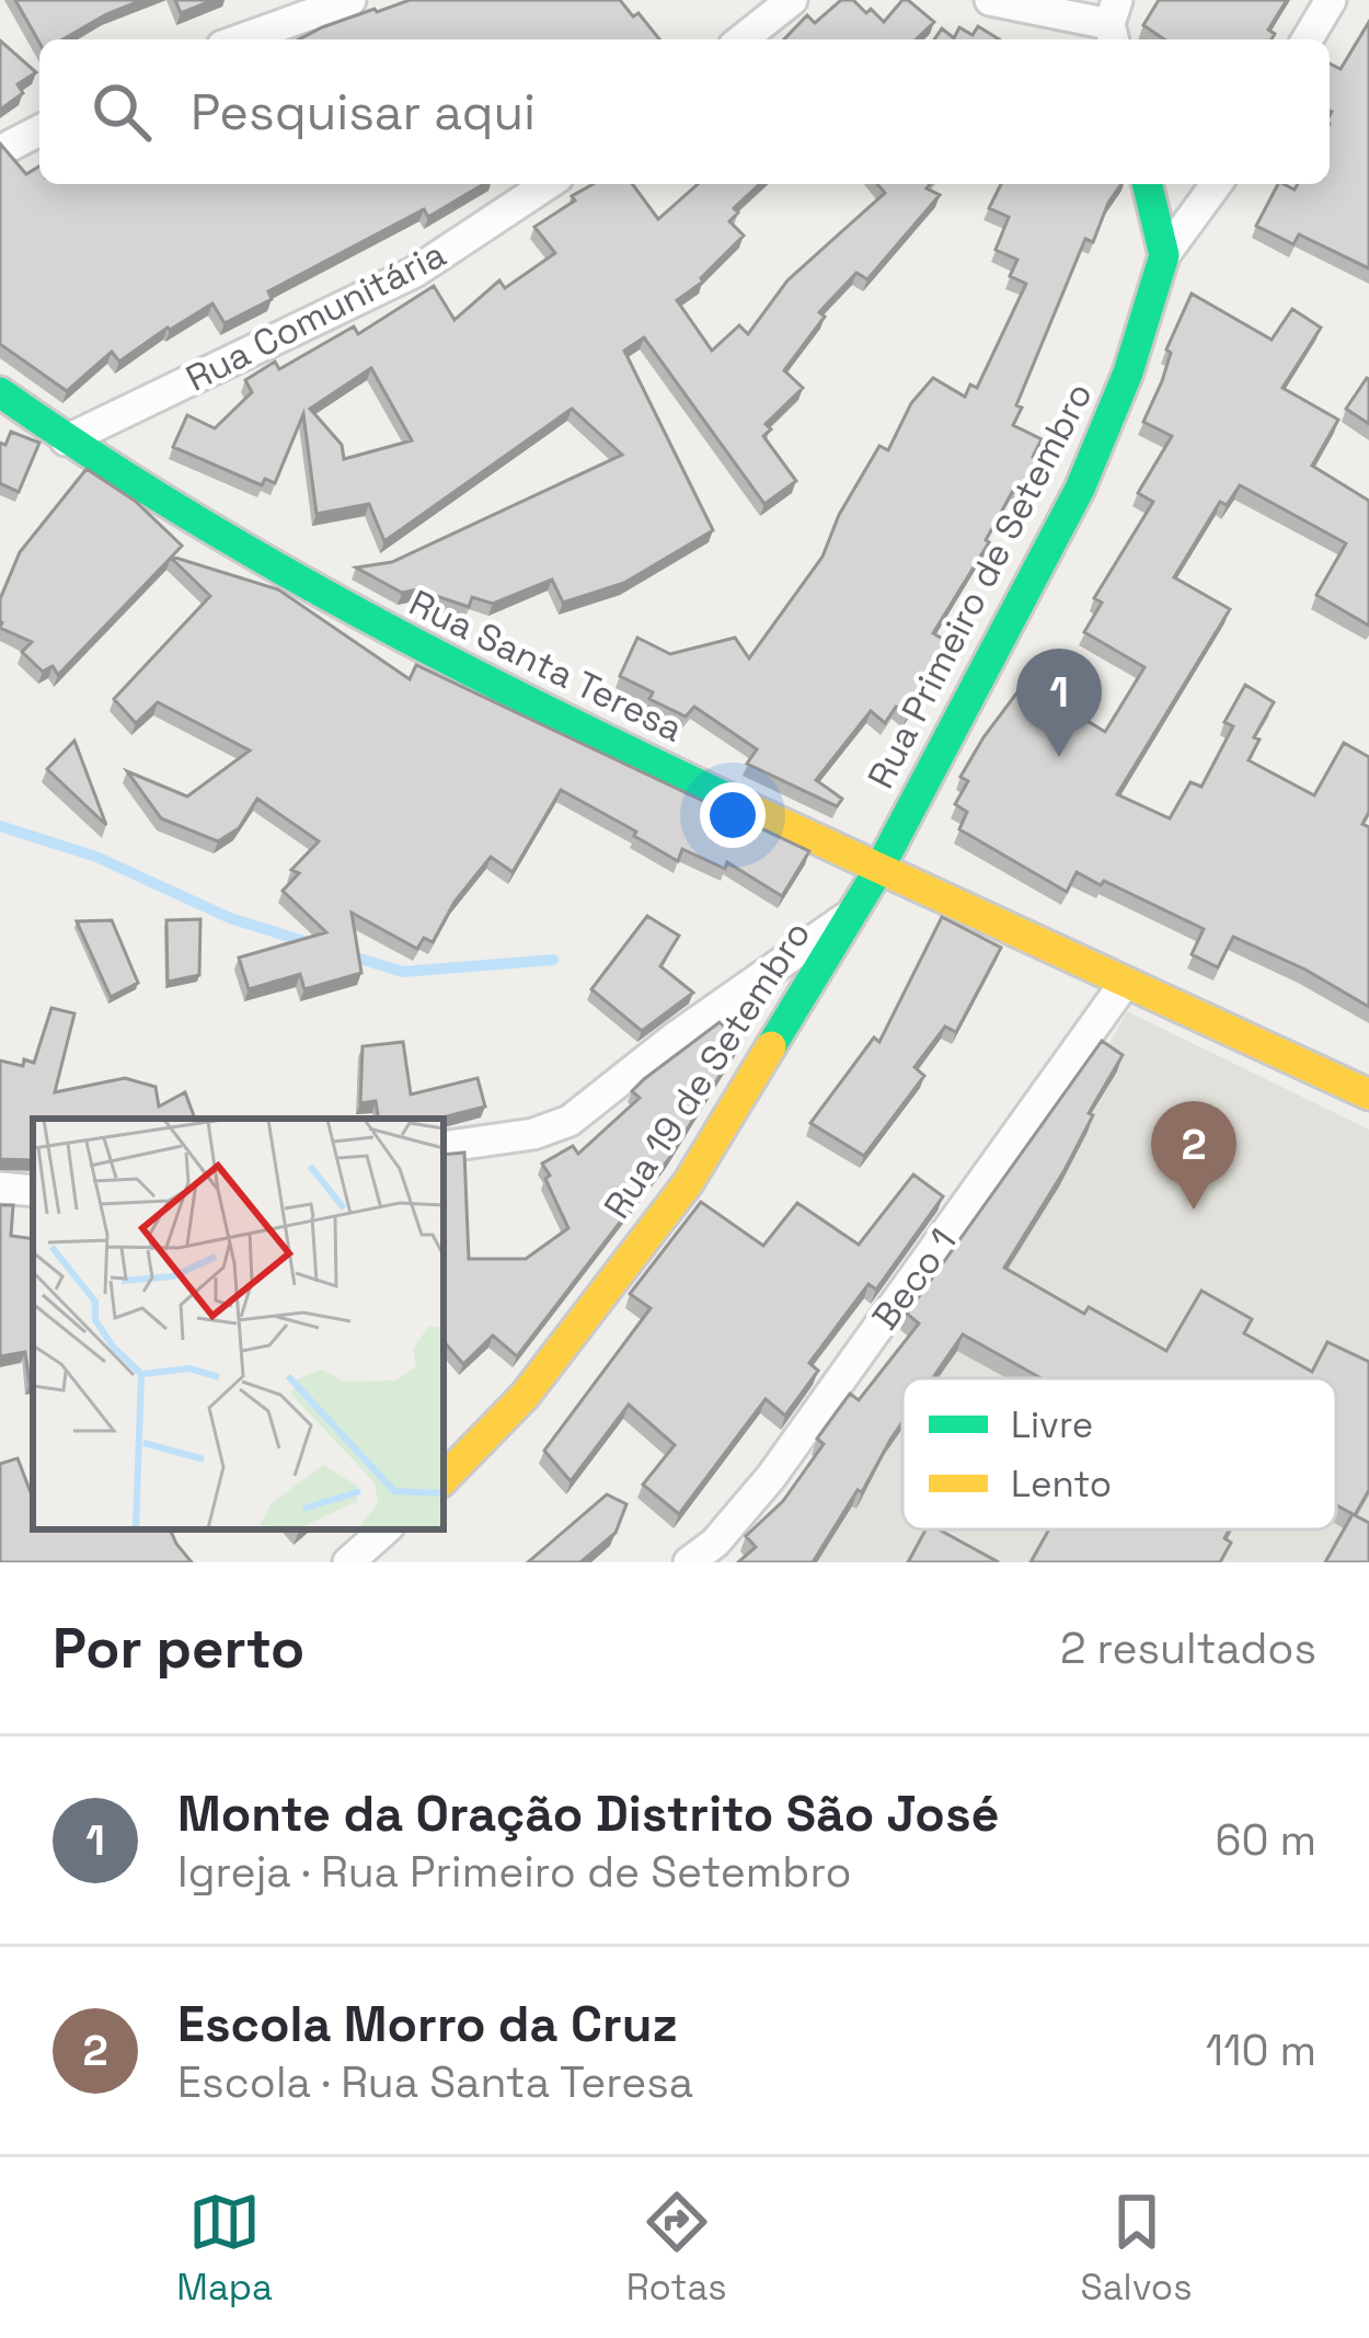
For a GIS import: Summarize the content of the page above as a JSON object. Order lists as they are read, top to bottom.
{
  "streets": {
    "street": [
      "Rua Comunitária",
      "Rua Primeiro de Setembro",
      "Rua Santa Teresa",
      "Rua 19 de Setembro",
      "Beco 1"
    ]
  },
  "crossings": [
    ["Rua Comunitária", "Rua Santa Teresa"],
    ["Rua Primeiro de Setembro", "Rua Santa Teresa"],
    ["Rua Primeiro de Setembro", "Rua 19 de Setembro"],
    ["Rua Santa Teresa", "Rua 19 de Setembro"],
    ["Rua Santa Teresa", "Beco 1"]
  ],
  "legend": ["Livre", "Lento"],
  "page": {
    "search": "Pesquisar aqui",
    "pins": ["1", "2"],
    "heading": ["Por perto", "2 resultados"],
    "list": [
      {
        "mark": "1",
        "name": "Monte da Oração Distrito São José",
        "note": "Igreja · Rua Primeiro de Setembro",
        "value": "60 m"
      },
      {
        "mark": "2",
        "name": "Escola Morro da Cruz",
        "note": "Escola · Rua Santa Teresa",
        "value": "110 m"
      }
    ],
    "nav": ["Mapa", "Rotas", "Salvos"]
  }
}
